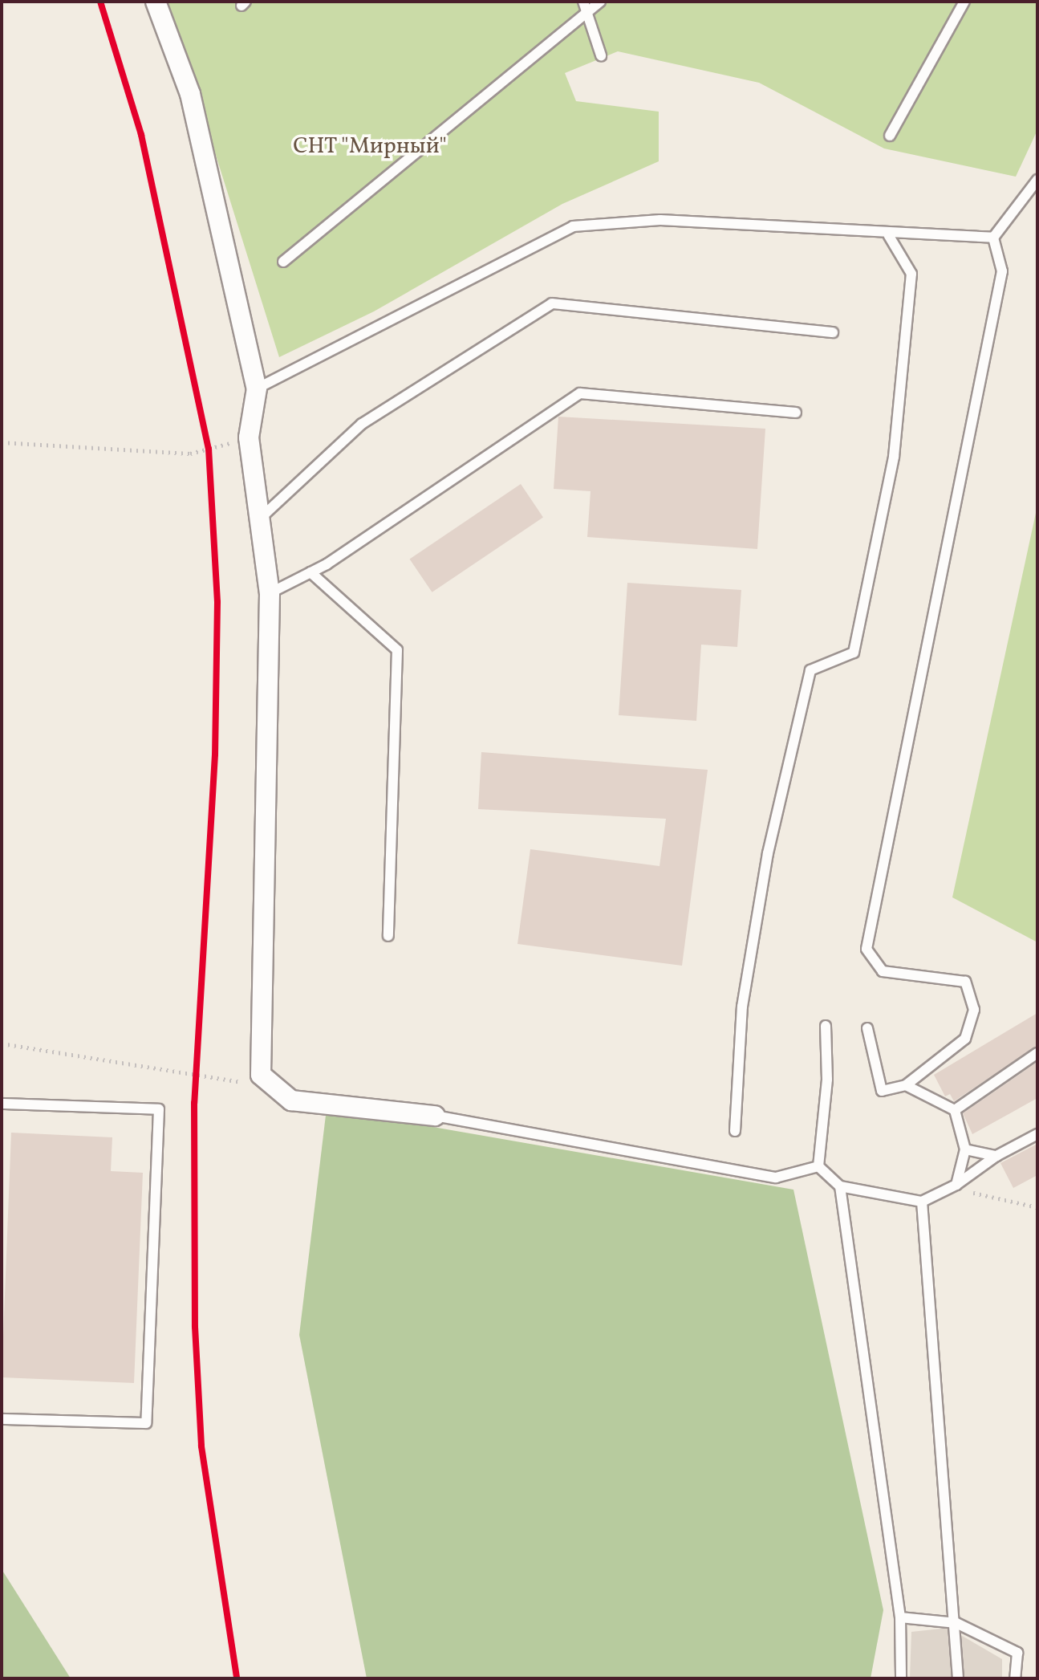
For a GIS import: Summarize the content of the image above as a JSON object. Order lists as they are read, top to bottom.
{
  "parks": ["СНТ \"Мирный\""]
}
